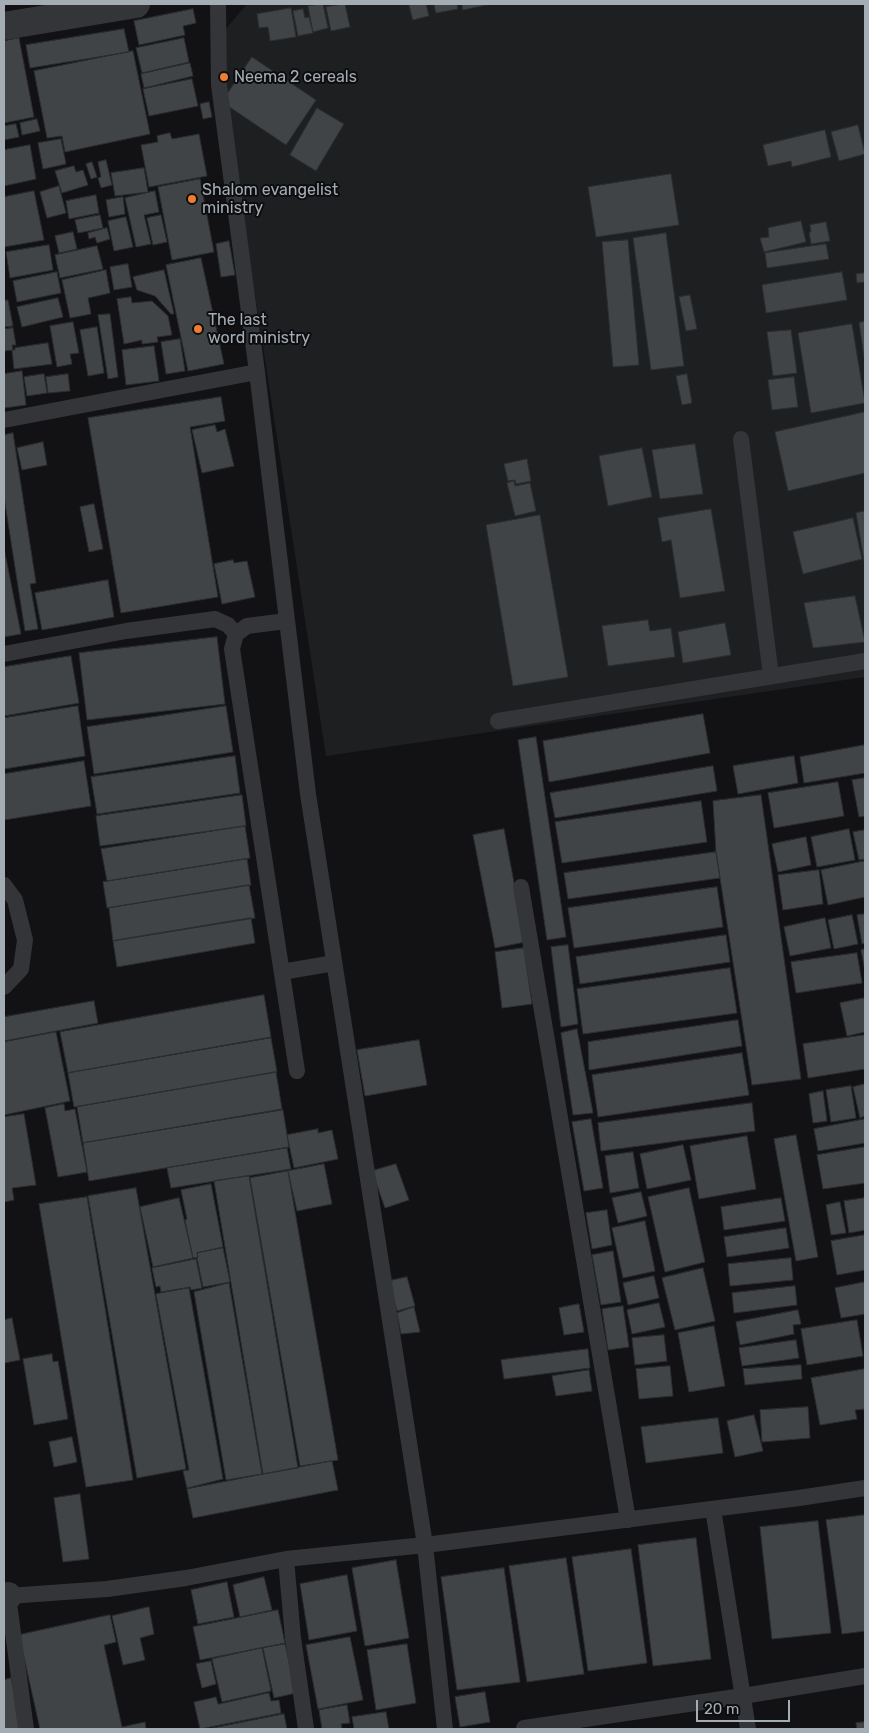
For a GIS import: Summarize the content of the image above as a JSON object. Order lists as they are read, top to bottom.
{
  "places": ["Neema 2 cereals", "Shalom evangelist ministry", "The last word ministry"],
  "scale_bar": "20 m"
}
